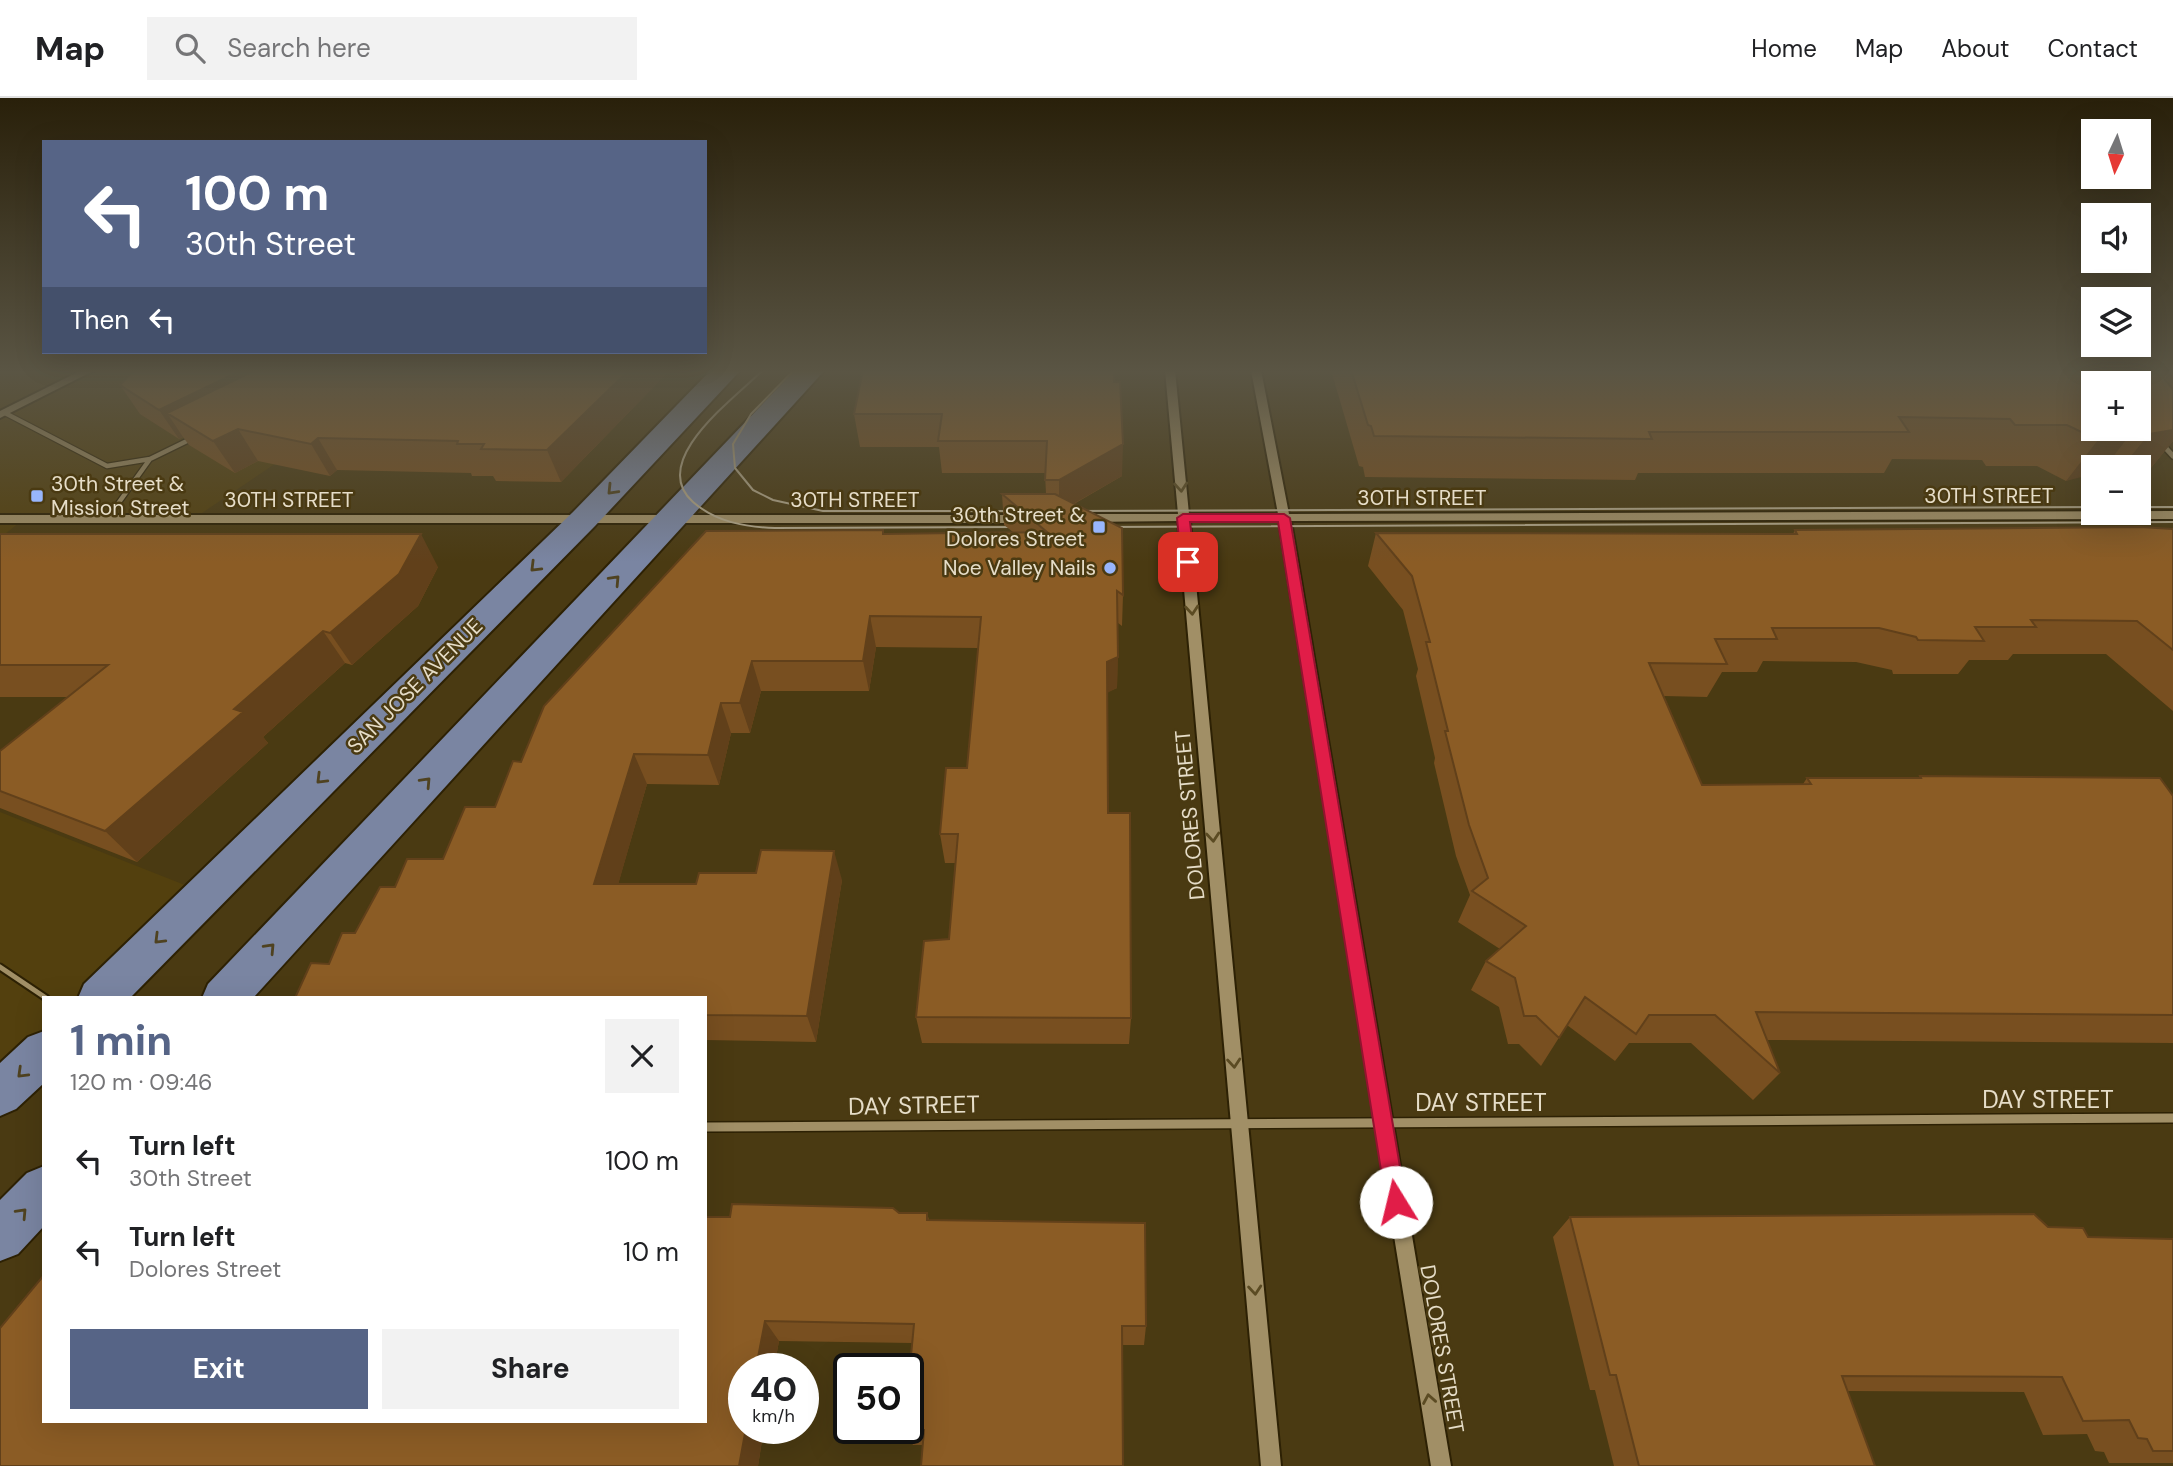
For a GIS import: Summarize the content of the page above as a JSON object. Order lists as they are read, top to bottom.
{
  "streets": {
    "main road": ["30TH STREET", "SAN JOSE AVENUE", "DOLORES STREET"],
    "street": ["DAY STREET"]
  },
  "crossings": [
    ["30TH STREET", "SAN JOSE AVENUE"],
    ["30TH STREET", "DOLORES STREET"],
    ["DOLORES STREET", "DAY STREET"]
  ],
  "places": {
    "transit": ["30th Street & Mission Street", "30th Street & Dolores Street"],
    "other": ["Noe Valley Nails"]
  },
  "north": "bottom",
  "page": {
    "header": "Map",
    "search": "Search here",
    "nav": [
      "Home",
      "Map",
      "About",
      "Contact"
    ],
    "map_buttons": ["+", "−"],
    "turn": ["100 m", "30th Street"],
    "then": "Then",
    "heading": ["1 min", "120 m · 09:46"],
    "list": [
      {
        "name": "Turn left",
        "note": "30th Street",
        "value": "100 m"
      },
      {
        "name": "Turn left",
        "note": "Dolores Street",
        "value": "10 m"
      }
    ],
    "buttons": ["Exit", "Share"],
    "speed": "40 km/h",
    "limit": "50"
  }
}
